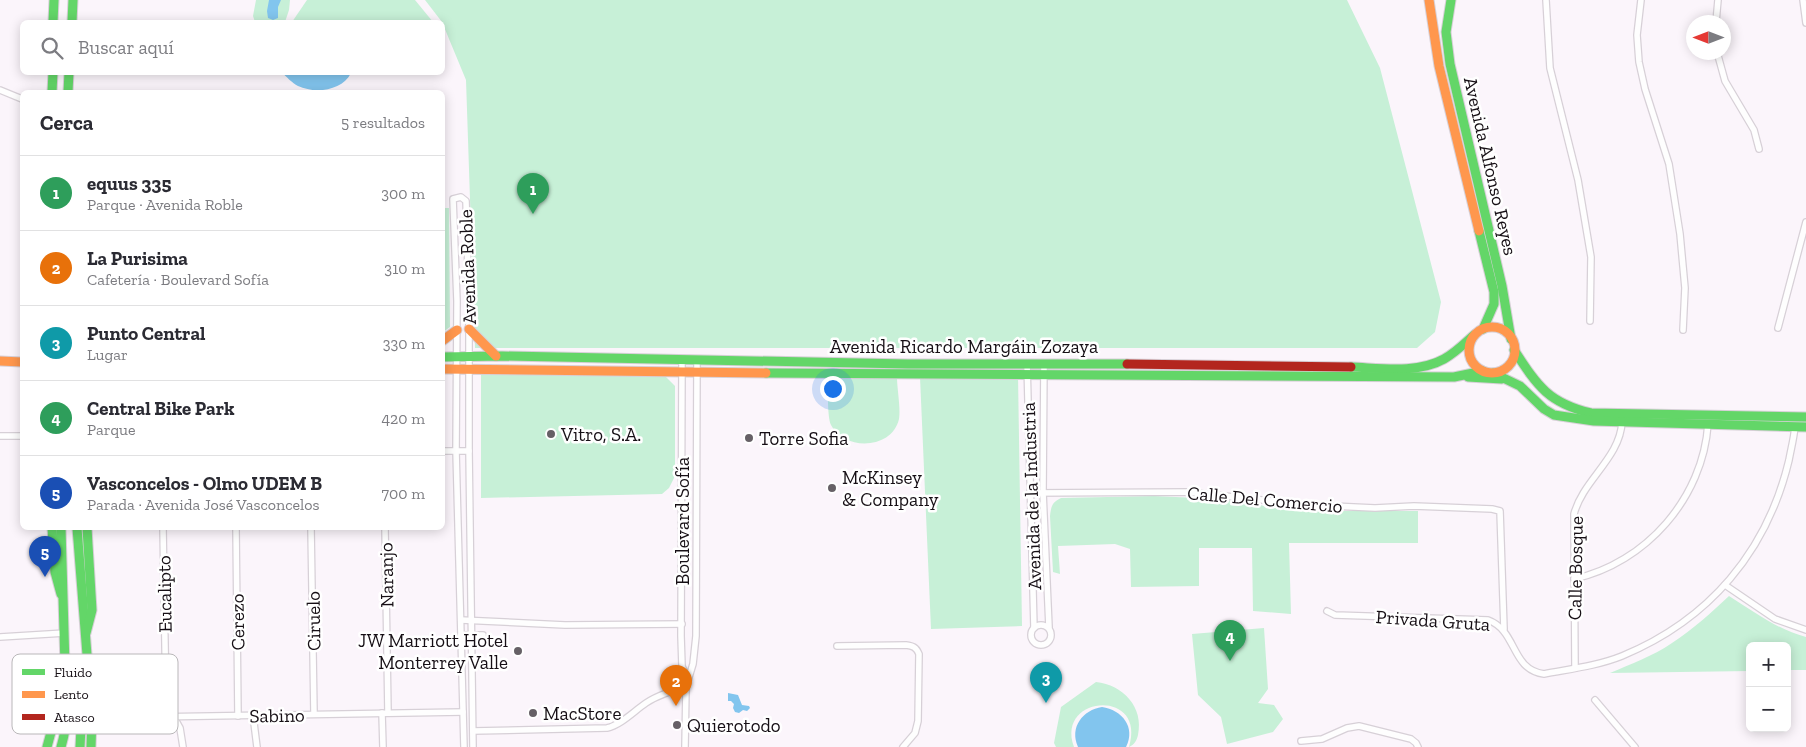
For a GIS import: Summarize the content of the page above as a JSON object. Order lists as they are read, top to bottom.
{
  "streets": {
    "main road": ["Avenida Alfonso Reyes", "Avenida Ricardo Margáin Zozaya"],
    "street": [
      "Avenida Roble",
      "Avenida de la Industria",
      "Calle Del Comercio",
      "Boulevard Sofía",
      "Calle Bosque",
      "Naranjo",
      "Eucalipto",
      "Privada Gruta",
      "Ciruelo",
      "Cerezo",
      "Sabino"
    ]
  },
  "crossings": [
    ["Avenida Alfonso Reyes", "Avenida Ricardo Margáin Zozaya"],
    ["Avenida Roble", "Avenida Ricardo Margáin Zozaya"],
    ["Avenida Roble", "Sabino"],
    ["Avenida Ricardo Margáin Zozaya", "Avenida de la Industria"],
    ["Avenida Ricardo Margáin Zozaya", "Boulevard Sofía"],
    ["Avenida de la Industria", "Calle Del Comercio"],
    ["Calle Del Comercio", "Privada Gruta"],
    ["Calle Bosque", "Privada Gruta"],
    ["Naranjo", "Sabino"],
    ["Ciruelo", "Sabino"],
    ["Cerezo", "Sabino"]
  ],
  "places": [
    "Vitro, S.A.",
    "Torre Sofia",
    "McKinsey & Company",
    "JW Marriott Hotel Monterrey Valle",
    "MacStore",
    "Quierotodo"
  ],
  "legend": ["Fluido", "Lento", "Atasco"],
  "north": "left",
  "page": {
    "search": "Buscar aquí",
    "heading": ["Cerca", "5 resultados"],
    "list": [
      {
        "mark": "1",
        "name": "equus 335",
        "note": "Parque · Avenida Roble",
        "value": "300 m"
      },
      {
        "mark": "2",
        "name": "La Purisima",
        "note": "Cafetería · Boulevard Sofía",
        "value": "310 m"
      },
      {
        "mark": "3",
        "name": "Punto Central",
        "note": "Lugar",
        "value": "330 m"
      },
      {
        "mark": "4",
        "name": "Central Bike Park",
        "note": "Parque",
        "value": "420 m"
      },
      {
        "mark": "5",
        "name": "Vasconcelos - Olmo UDEM B",
        "note": "Parada · Avenida José Vasconcelos",
        "value": "700 m"
      }
    ],
    "pins": [
      "1",
      "5",
      "4",
      "3",
      "2"
    ],
    "map_buttons": ["+", "−"]
  }
}
